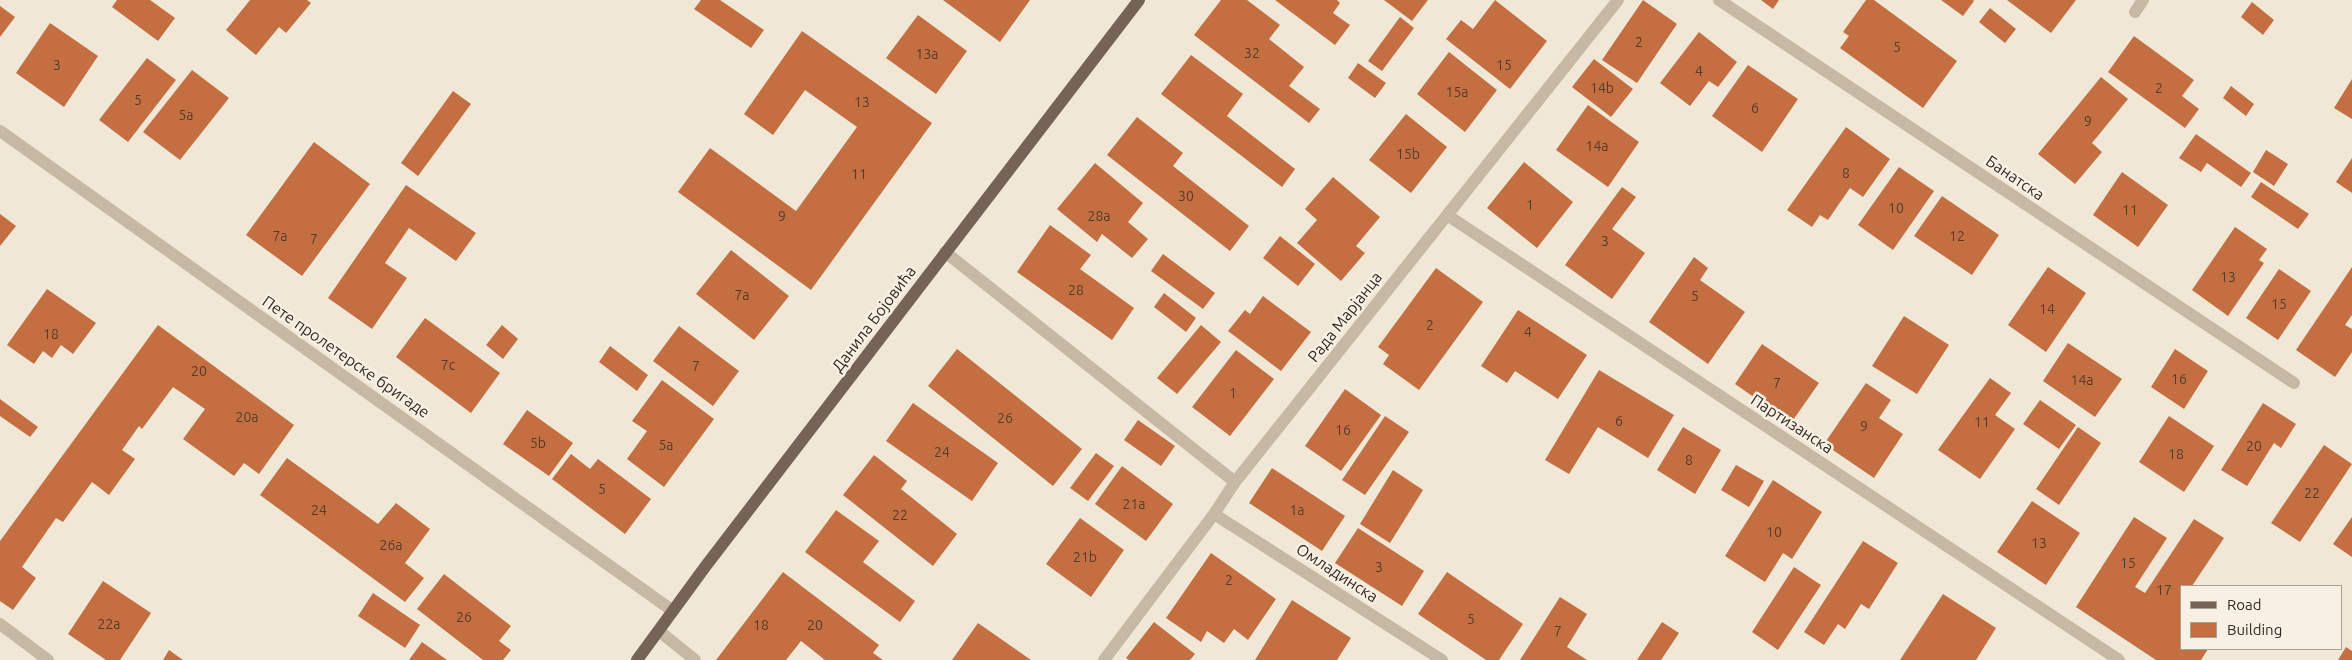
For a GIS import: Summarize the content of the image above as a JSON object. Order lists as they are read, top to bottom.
{
  "streets": {
    "main road": ["Данила Бојовића"],
    "street": [
      "Банатска",
      "Рада Марјанца",
      "Пете пролетерске бригаде",
      "Партизанска",
      "Омладинска"
    ]
  },
  "crossings": [
    ["Рада Марјанца", "Партизанска"],
    ["Рада Марјанца", "Омладинска"],
    ["Данила Бојовића", "Пете пролетерске бригаде"]
  ],
  "house_numbers": [
    "2",
    "5",
    "32",
    "13a",
    "3",
    "15",
    "4",
    "14b",
    "2",
    "15a",
    "5",
    "13",
    "6",
    "5a",
    "9",
    "14a",
    "15b",
    "8",
    "11",
    "30",
    "1",
    "10",
    "11",
    "9",
    "28a",
    "7a",
    "12",
    "7",
    "3",
    "13",
    "28",
    "7a",
    "5",
    "15",
    "14",
    "2",
    "4",
    "18",
    "7c",
    "7",
    "20",
    "16",
    "14a",
    "7",
    "1",
    "20a",
    "26",
    "6",
    "11",
    "9",
    "16",
    "5b",
    "5a",
    "20",
    "24",
    "18",
    "8",
    "5",
    "22",
    "21a",
    "24",
    "1a",
    "22",
    "10",
    "13",
    "26a",
    "21b",
    "15",
    "3",
    "2",
    "17",
    "26",
    "5",
    "22a",
    "18",
    "20",
    "7"
  ],
  "legend": ["Road", "Building"]
}
